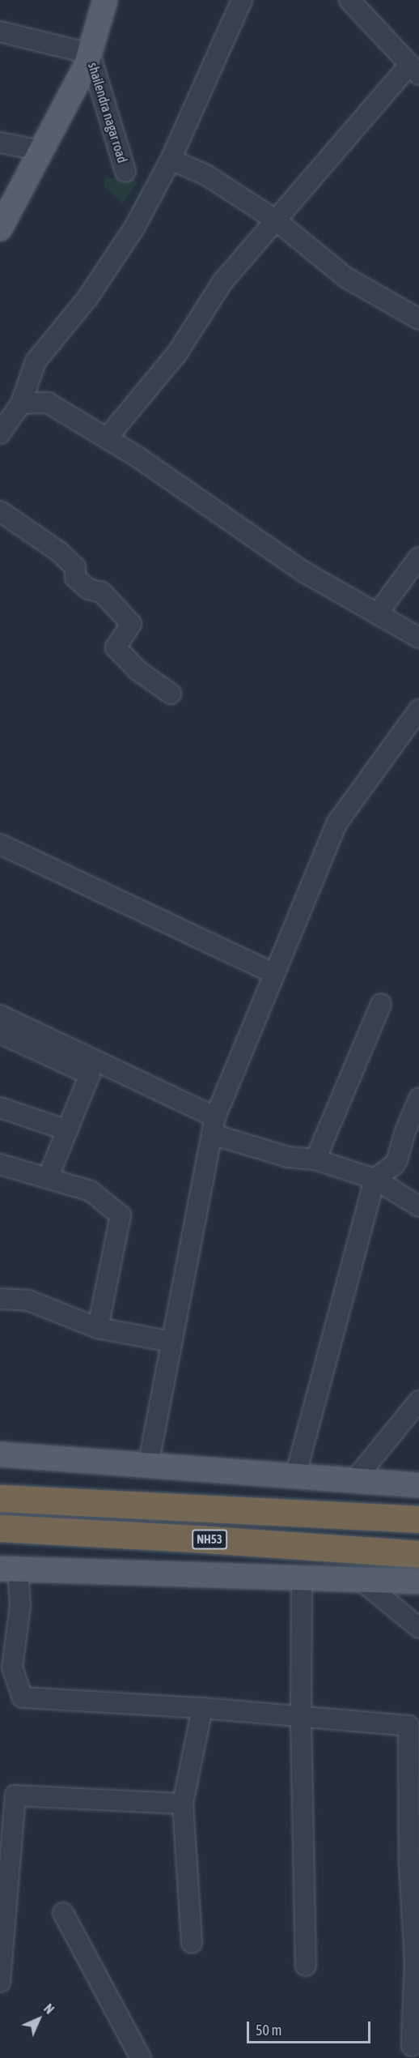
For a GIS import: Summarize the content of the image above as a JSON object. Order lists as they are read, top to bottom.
{
  "streets": {
    "highway": ["NH53"],
    "street": ["shailendra nagar road"]
  },
  "scale_bar": "50 m",
  "north": "top right"
}
